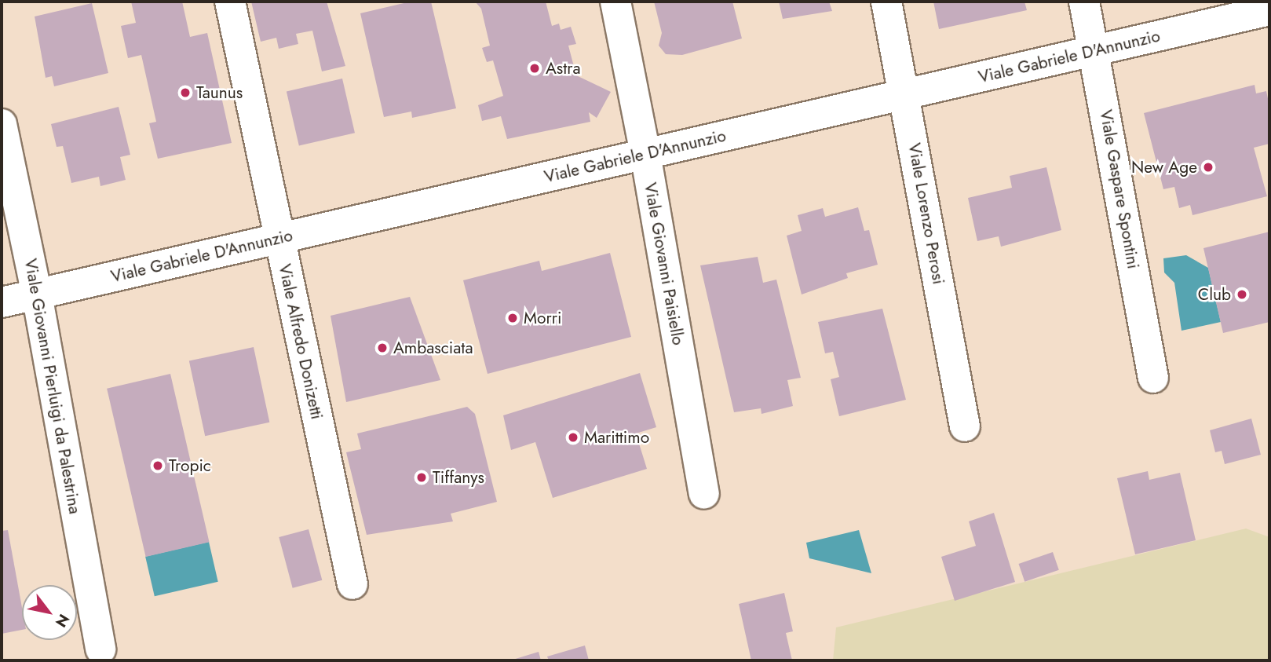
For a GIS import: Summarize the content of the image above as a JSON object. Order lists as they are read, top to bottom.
{
  "streets": {
    "street": [
      "Viale Gabriele D'Annunzio",
      "Viale Gaspare Spontini",
      "Viale Lorenzo Perosi",
      "Viale Giovanni Paisiello",
      "Viale Alfredo Donizetti",
      "Viale Giovanni Pierluigi da Palestrina"
    ]
  },
  "crossings": [
    ["Viale Gabriele D'Annunzio", "Viale Gaspare Spontini"],
    ["Viale Gabriele D'Annunzio", "Viale Lorenzo Perosi"],
    ["Viale Gabriele D'Annunzio", "Viale Giovanni Paisiello"],
    ["Viale Gabriele D'Annunzio", "Viale Alfredo Donizetti"],
    ["Viale Gabriele D'Annunzio", "Viale Giovanni Pierluigi da Palestrina"]
  ],
  "places": [
    "Astra",
    "Taunus",
    "New Age",
    "Club",
    "Morri",
    "Ambasciata",
    "Marittimo",
    "Tropic",
    "Tiffanys"
  ],
  "north": "bottom right"
}
